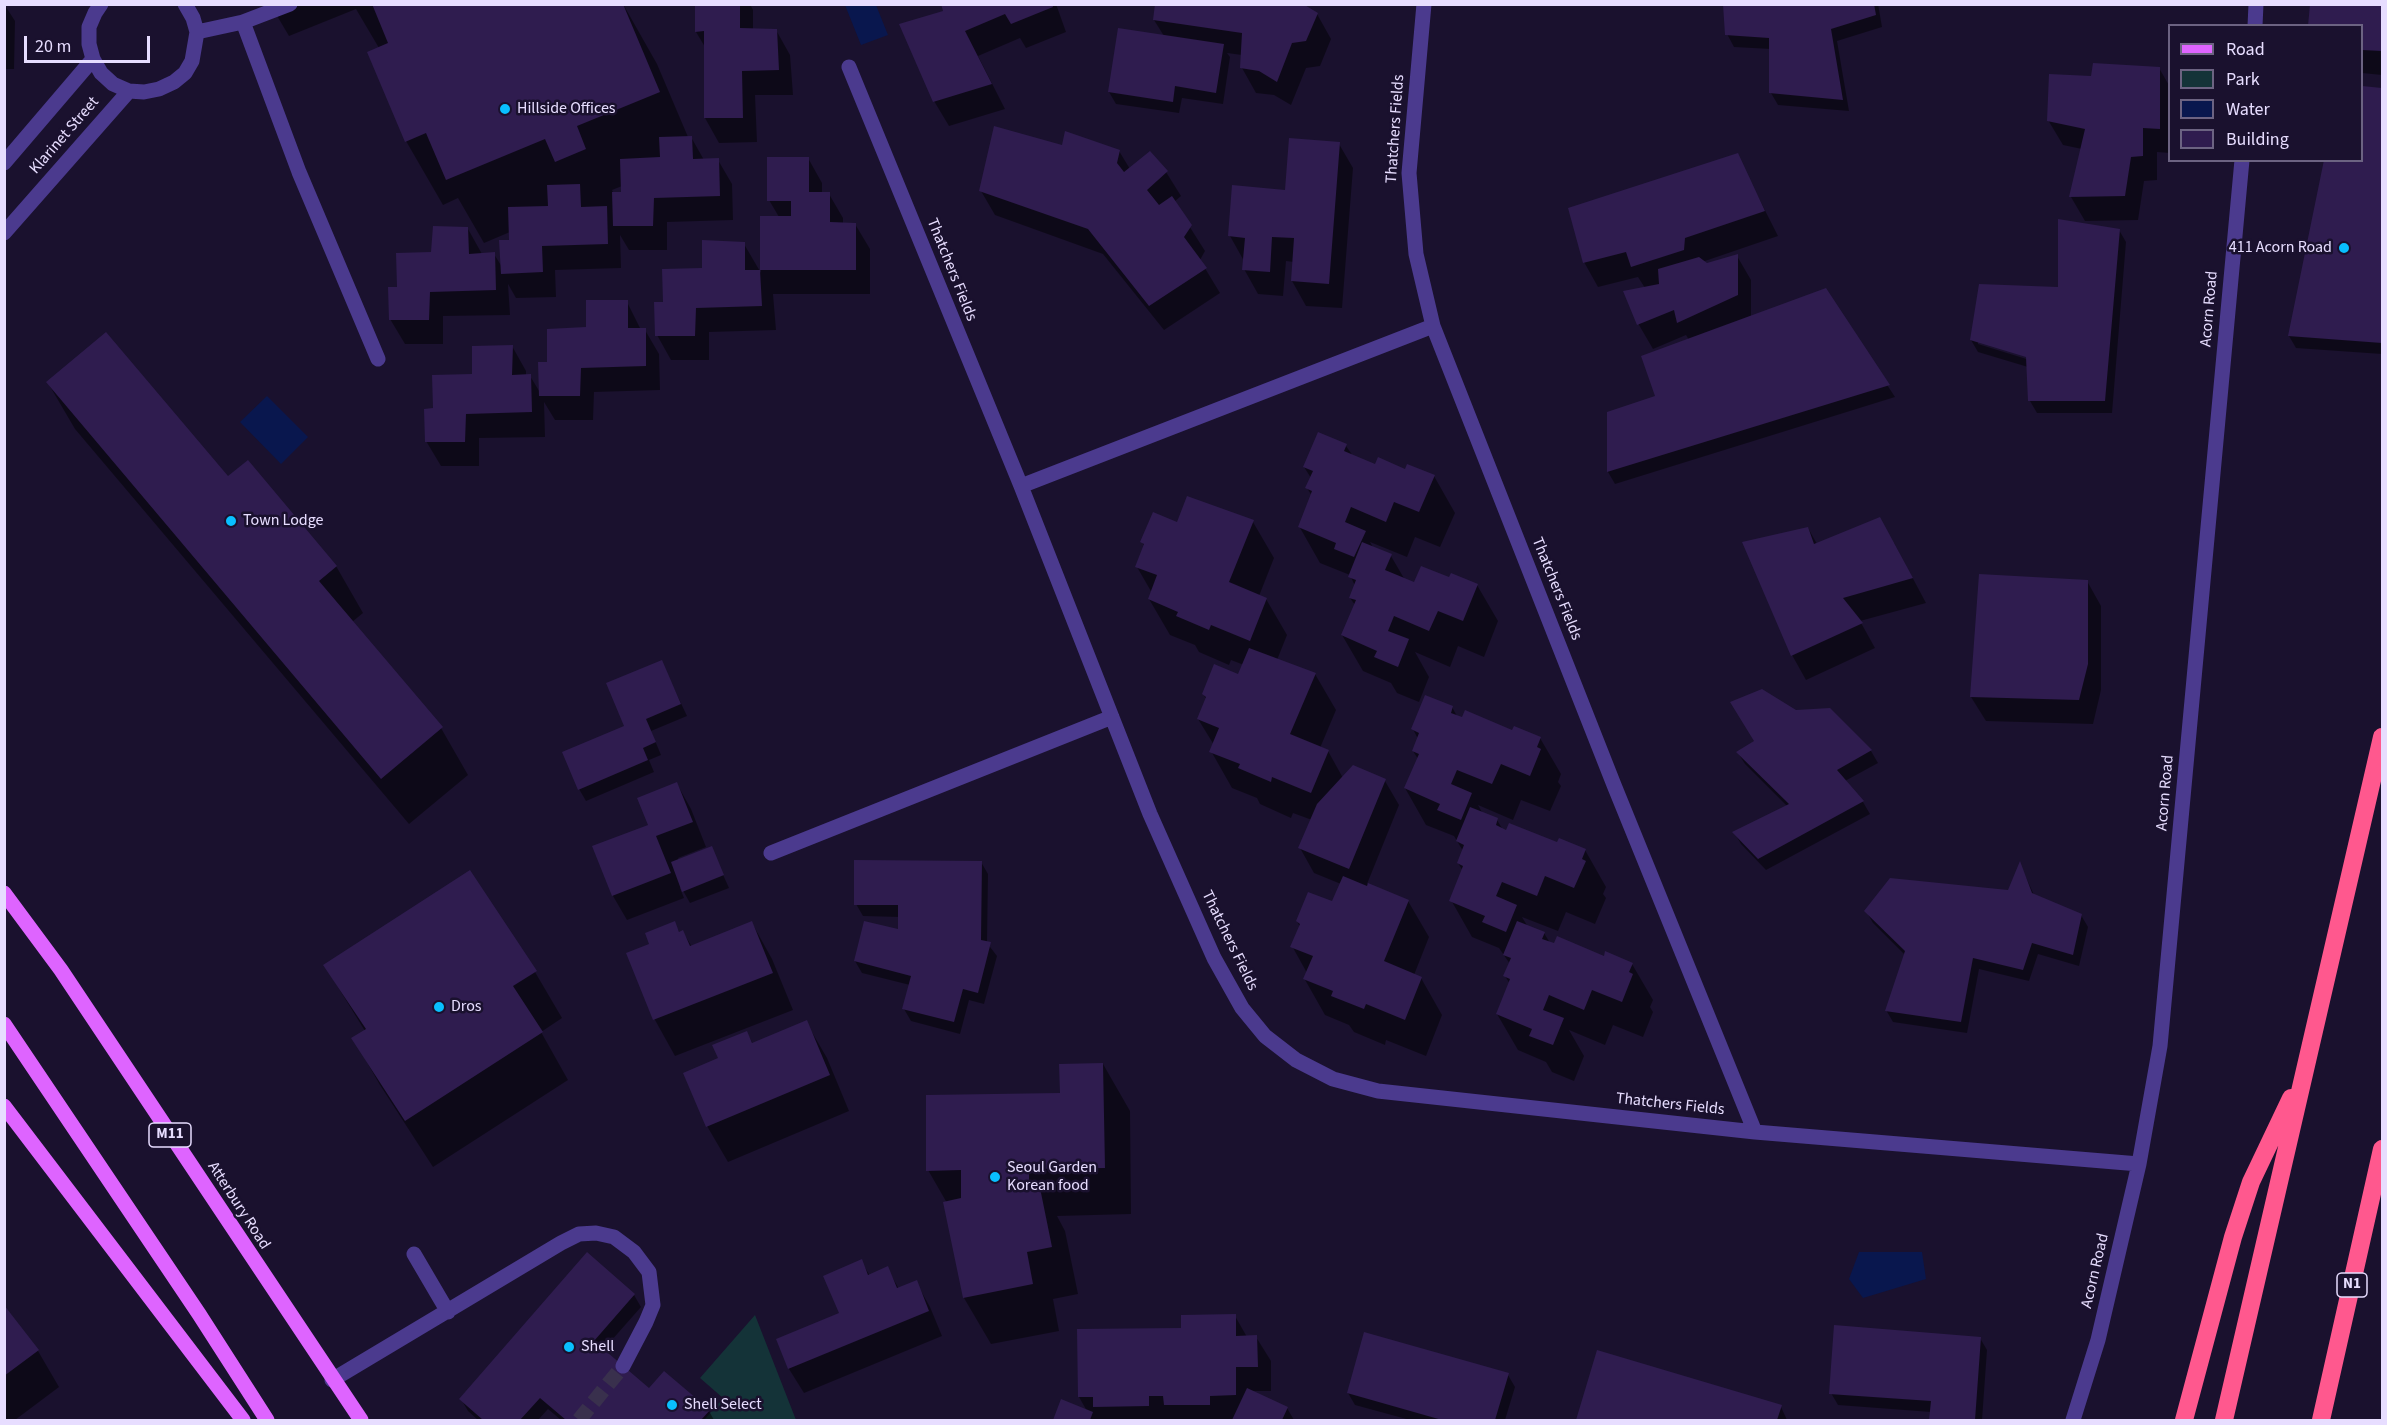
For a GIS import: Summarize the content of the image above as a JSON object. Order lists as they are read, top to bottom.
{
  "streets": {
    "highway": ["N1"],
    "main road": ["M11", "Atterbury Road"],
    "street": ["Thatchers Fields", "Klarinet Street", "Acorn Road"]
  },
  "crossings": [
    ["Thatchers Fields", "Acorn Road"]
  ],
  "places": [
    "Hillside Offices",
    "411 Acorn Road",
    "Town Lodge",
    "Dros",
    "Seoul Garden Korean food",
    "Shell",
    "Shell Select"
  ],
  "legend": [
    "Road",
    "Park",
    "Water",
    "Building"
  ],
  "scale_bar": "20 m"
}
